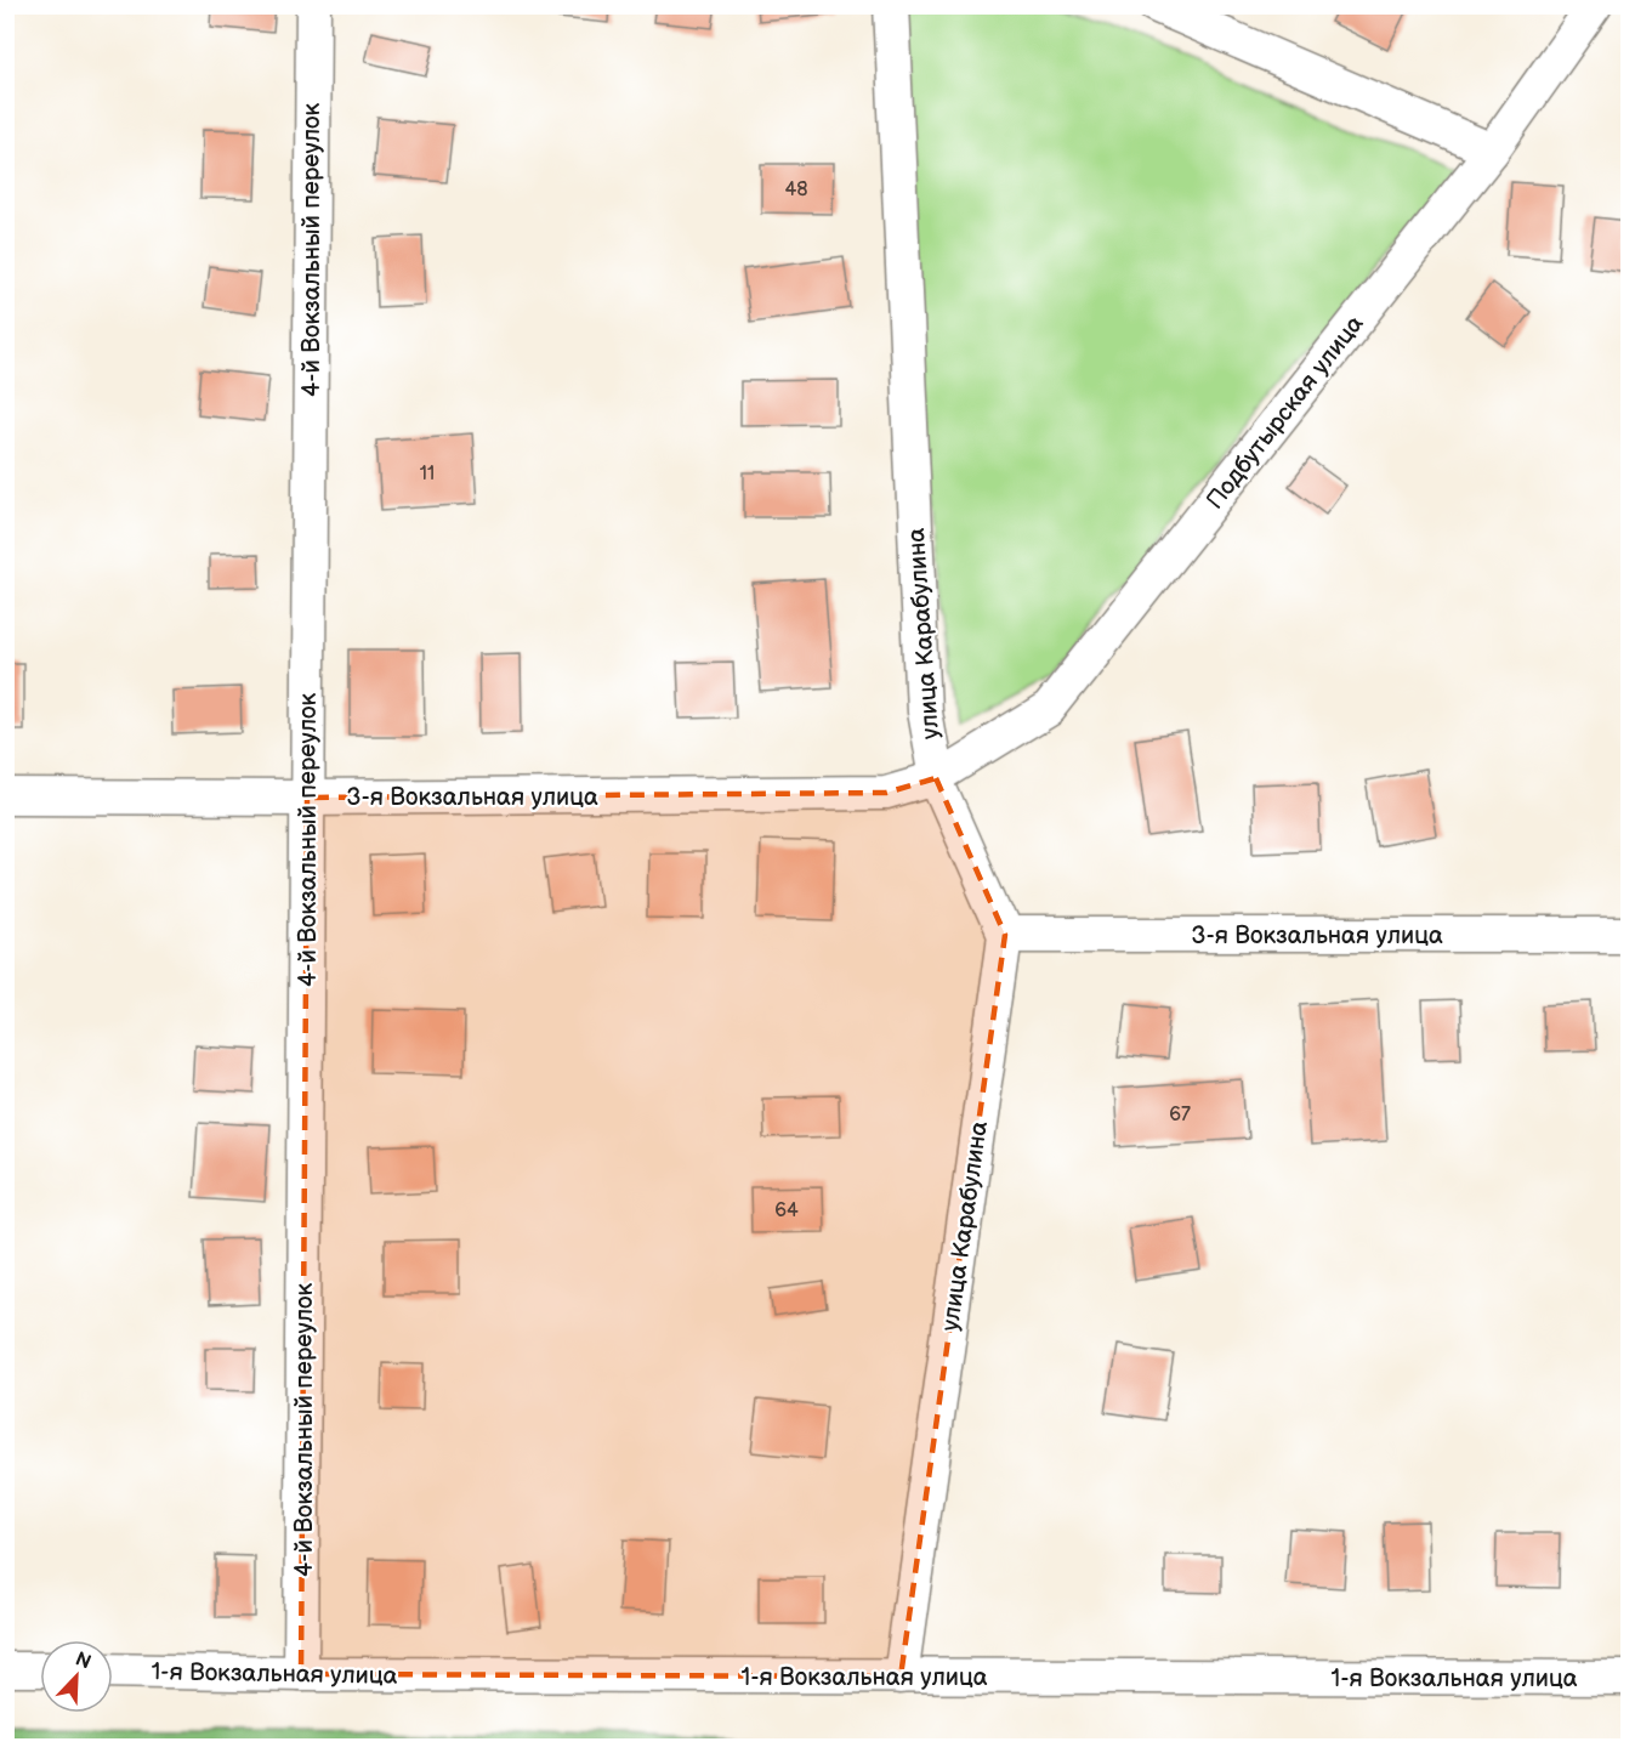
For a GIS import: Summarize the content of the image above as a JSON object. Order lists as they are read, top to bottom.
{
  "streets": {
    "street": [
      "4-й Вокзальный переулок",
      "Подбутырская улица",
      "улица Карабулина",
      "3-я Вокзальная улица",
      "1-я Вокзальная улица"
    ]
  },
  "crossings": [
    ["4-й Вокзальный переулок", "3-я Вокзальная улица"],
    ["4-й Вокзальный переулок", "1-я Вокзальная улица"],
    ["Подбутырская улица", "улица Карабулина"],
    ["Подбутырская улица", "3-я Вокзальная улица"],
    ["улица Карабулина", "3-я Вокзальная улица"],
    ["улица Карабулина", "1-я Вокзальная улица"]
  ],
  "house_numbers": [
    "48",
    "11",
    "67",
    "64"
  ],
  "north": "top right"
}
